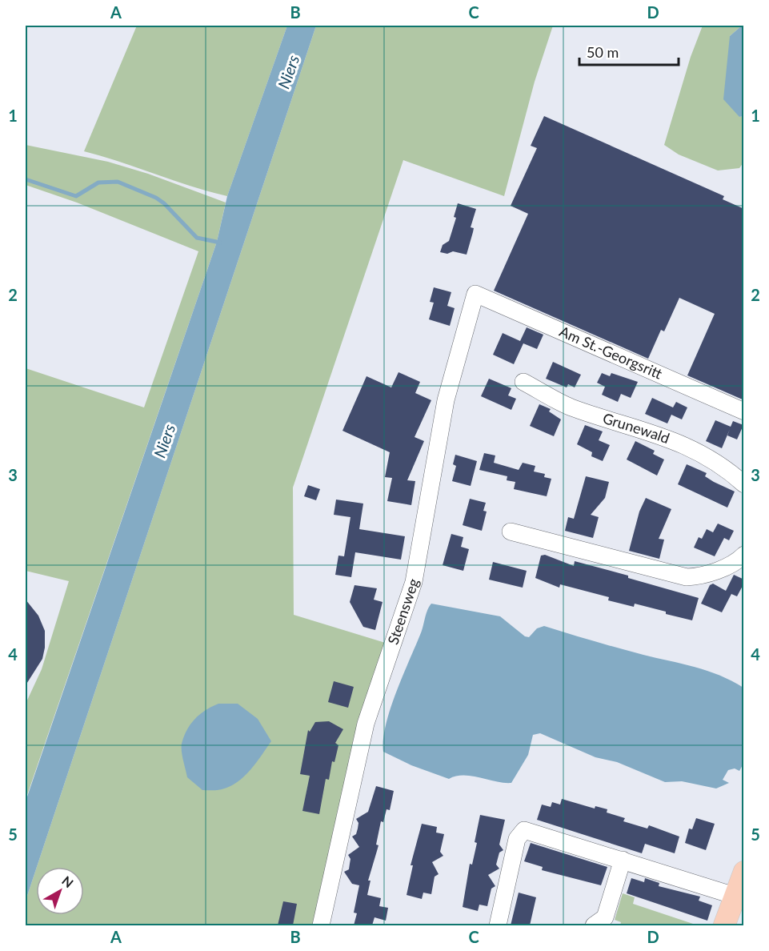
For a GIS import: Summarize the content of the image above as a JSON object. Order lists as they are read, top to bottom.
{
  "streets": {
    "street": ["Am St.-Georgsritt", "Grunewald", "Steensweg"]
  },
  "crossings": [
    ["Am St.-Georgsritt", "Steensweg"]
  ],
  "water": ["Niers"],
  "scale_bar": "50 m",
  "north": "top right",
  "grid": {
    "columns": [
      "A",
      "B",
      "C",
      "D"
    ],
    "rows": [
      "1",
      "2",
      "3",
      "4",
      "5"
    ]
  }
}
